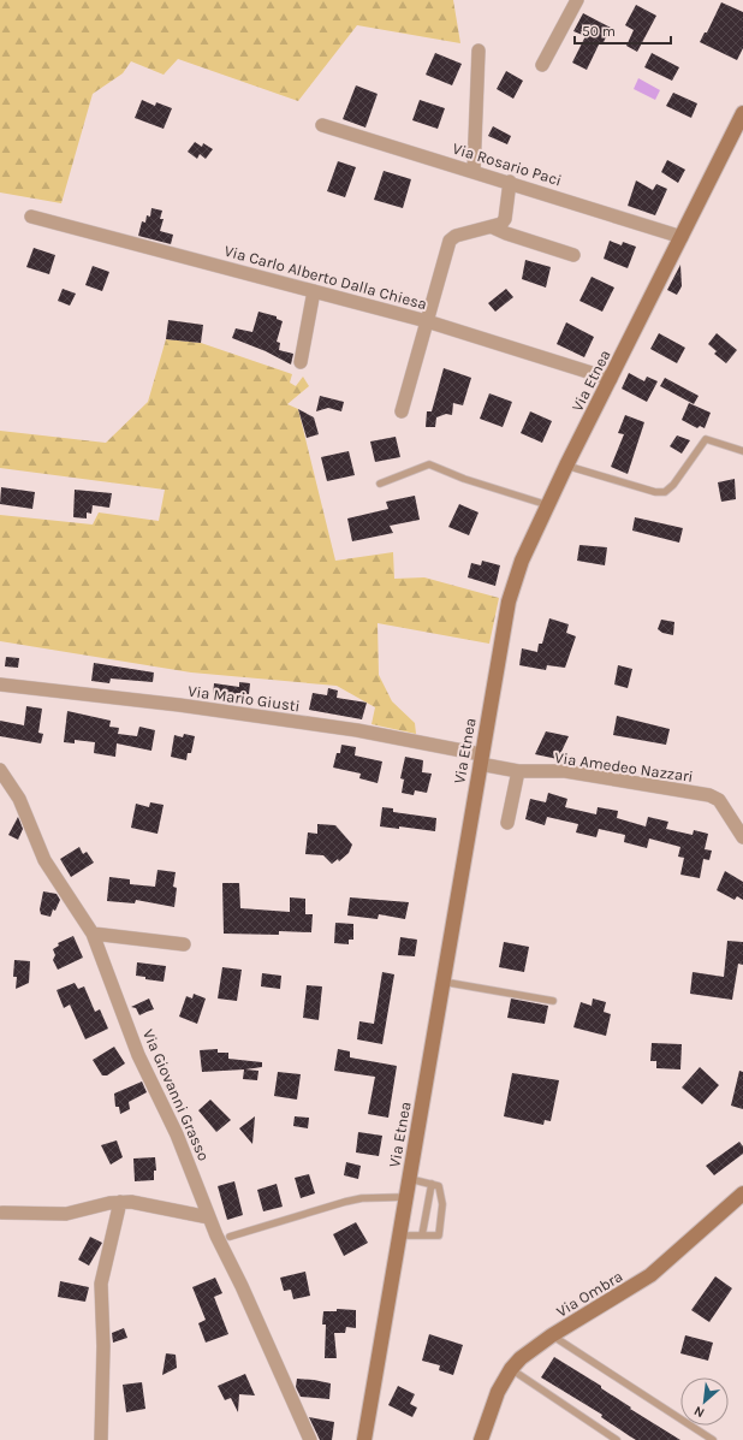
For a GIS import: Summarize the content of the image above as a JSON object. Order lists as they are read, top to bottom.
{
  "streets": {
    "main road": ["Via Etnea", "Via Ombra"],
    "street": [
      "Via Rosario Paci",
      "Via Carlo Alberto Dalla Chiesa",
      "Via Mario Giusti",
      "Via Amedeo Nazzari",
      "Via Giovanni Grasso"
    ]
  },
  "crossings": [
    ["Via Rosario Paci", "Via Etnea"],
    ["Via Carlo Alberto Dalla Chiesa", "Via Etnea"],
    ["Via Etnea", "Via Mario Giusti"],
    ["Via Etnea", "Via Amedeo Nazzari"],
    ["Via Mario Giusti", "Via Amedeo Nazzari"]
  ],
  "scale_bar": "50 m",
  "north": "bottom left"
}
